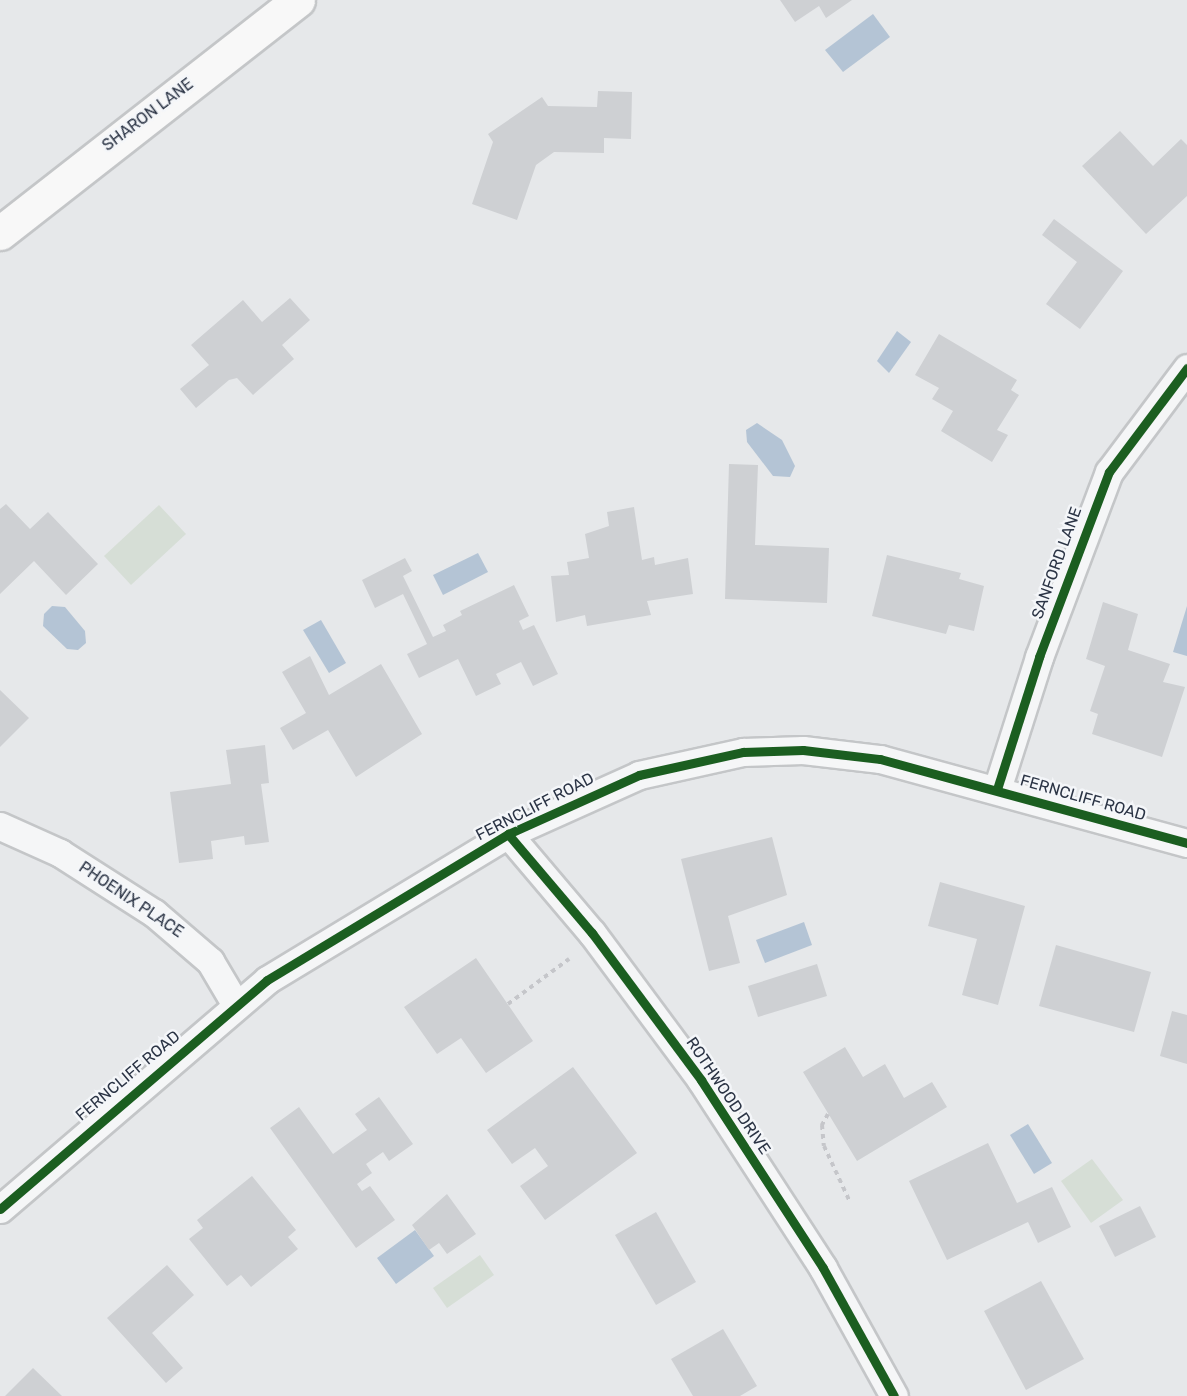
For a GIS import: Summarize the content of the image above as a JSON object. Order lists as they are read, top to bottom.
{
  "streets": {
    "main road": ["SHARON LANE"],
    "street": [
      "SANFORD LANE",
      "FERNCLIFF ROAD",
      "PHOENIX PLACE",
      "ROTHWOOD DRIVE"
    ]
  },
  "crossings": [
    ["SANFORD LANE", "FERNCLIFF ROAD"],
    ["FERNCLIFF ROAD", "PHOENIX PLACE"],
    ["FERNCLIFF ROAD", "ROTHWOOD DRIVE"]
  ]
}
